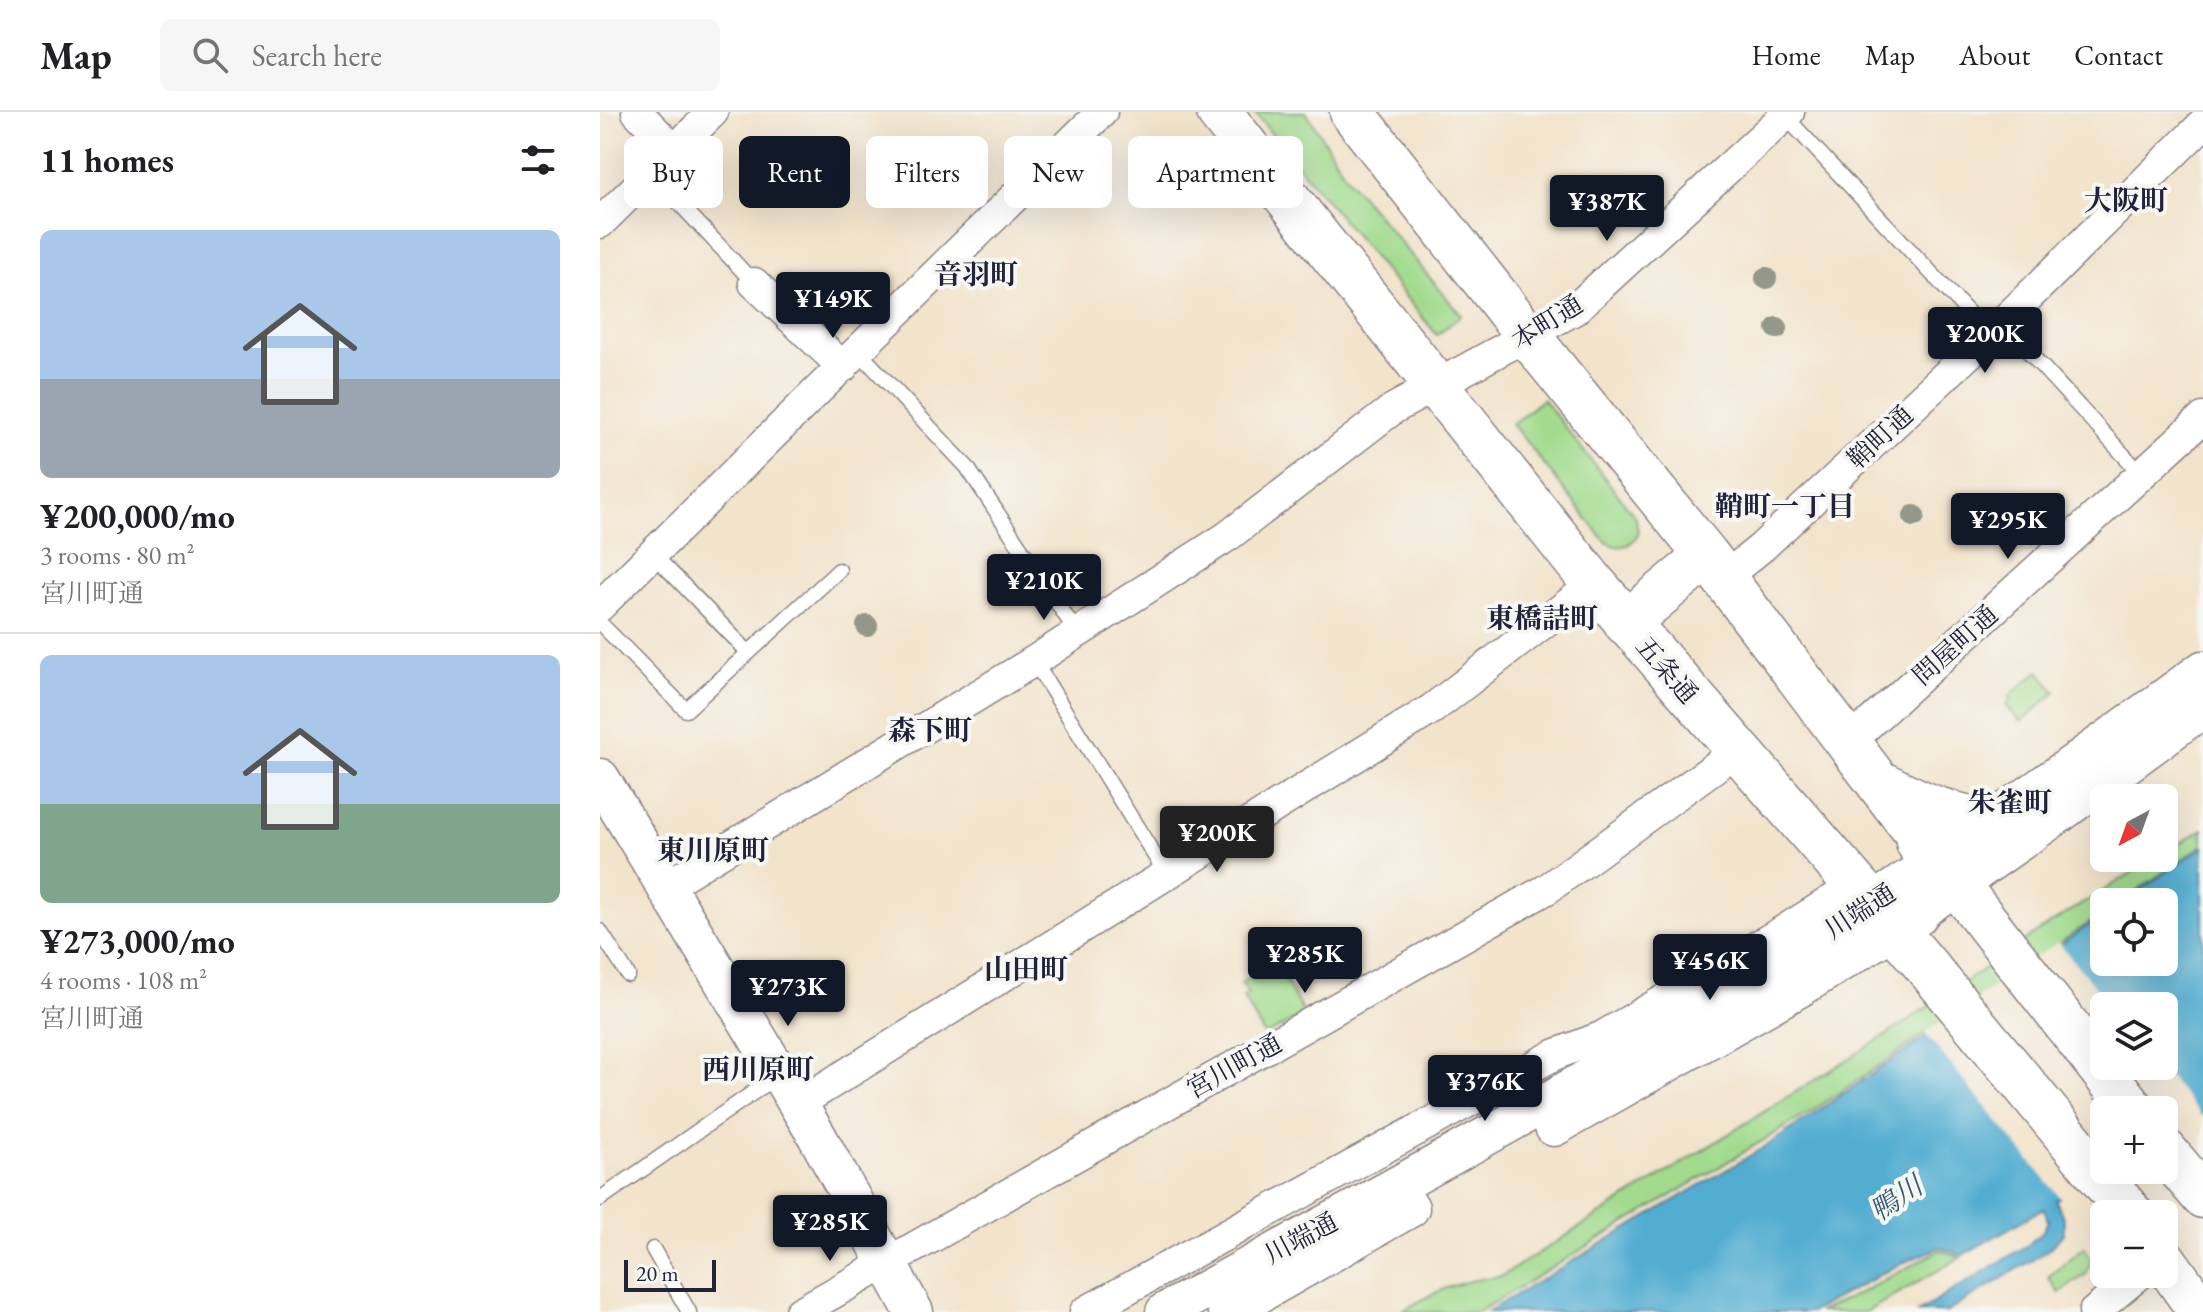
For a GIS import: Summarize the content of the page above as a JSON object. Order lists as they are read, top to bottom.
{
  "streets": {
    "highway": ["五条通"],
    "street": [
      "本町通",
      "鞘町通",
      "問屋町通",
      "川端通",
      "宮川町通"
    ]
  },
  "crossings": [
    ["本町通", "五条通"],
    ["五条通", "川端通"],
    ["五条通", "宮川町通"]
  ],
  "districts": [
    "大阪町",
    "音羽町",
    "鞘町一丁目",
    "東橋詰町",
    "森下町",
    "朱雀町",
    "東川原町",
    "山田町",
    "西川原町"
  ],
  "water": ["鴨川"],
  "scale_bar": "20 m",
  "north": "bottom left",
  "page": {
    "header": "Map",
    "search": "Search here",
    "nav": [
      "Home",
      "Map",
      "About",
      "Contact"
    ],
    "heading": "11 homes",
    "chip": [
      "Buy",
      "Rent",
      "Filters",
      "New",
      "Apartment"
    ],
    "price": [
      "¥387K",
      "¥149K",
      "¥200K",
      "¥295K",
      "¥210K",
      "¥200K",
      "¥285K",
      "¥456K",
      "¥273K",
      "¥376K",
      "¥285K"
    ],
    "list": [
      {
        "name": "¥200,000/mo",
        "note": "3 rooms · 80 m² · 宮川町通"
      },
      {
        "name": "¥273,000/mo",
        "note": "4 rooms · 108 m² · 宮川町通"
      }
    ],
    "map_buttons": ["+", "−"],
    "scale": "20 m"
  }
}
